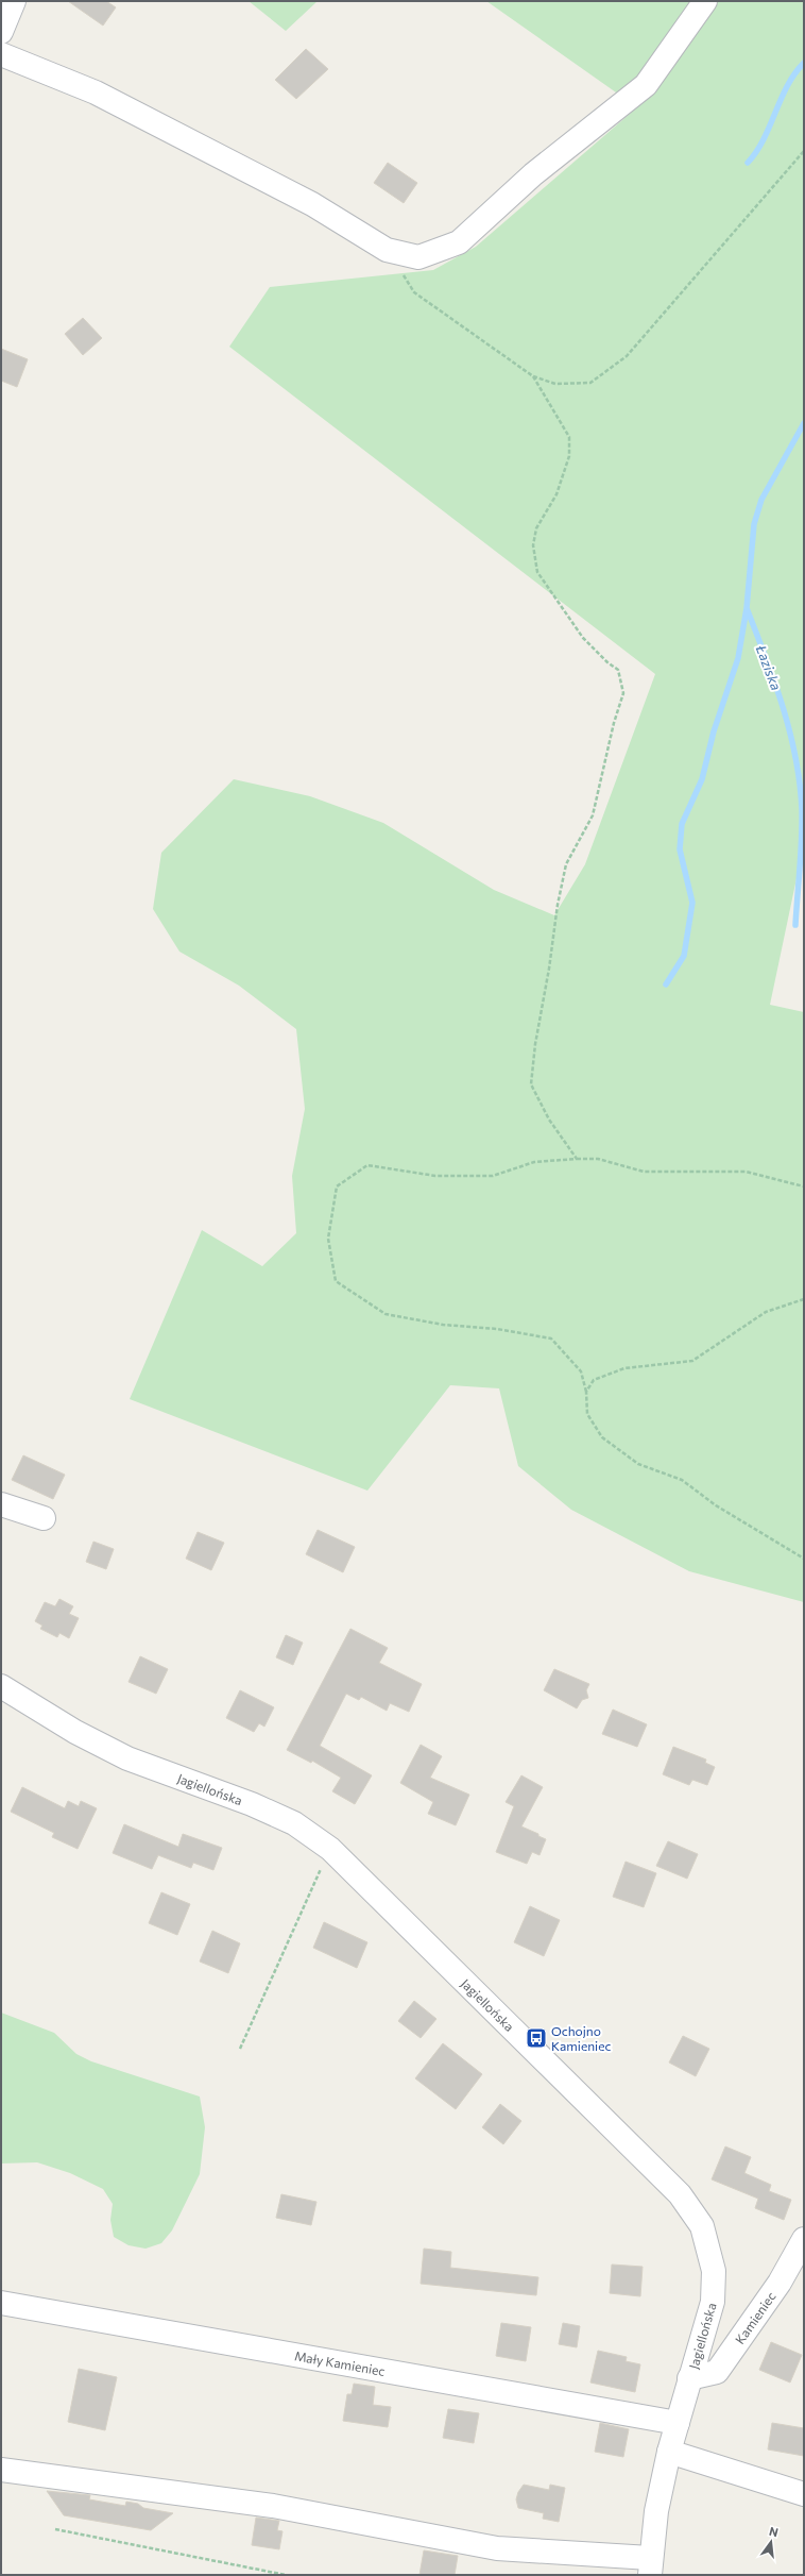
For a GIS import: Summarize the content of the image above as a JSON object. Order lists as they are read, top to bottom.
{
  "streets": {
    "street": ["Jagiellońska", "Kamieniec", "Mały Kamieniec"]
  },
  "crossings": [
    ["Jagiellońska", "Kamieniec"],
    ["Jagiellońska", "Mały Kamieniec"]
  ],
  "water": ["Łaziska"],
  "places": {
    "bus stop": ["Ochojno Kamieniec"]
  },
  "north": "top"
}
